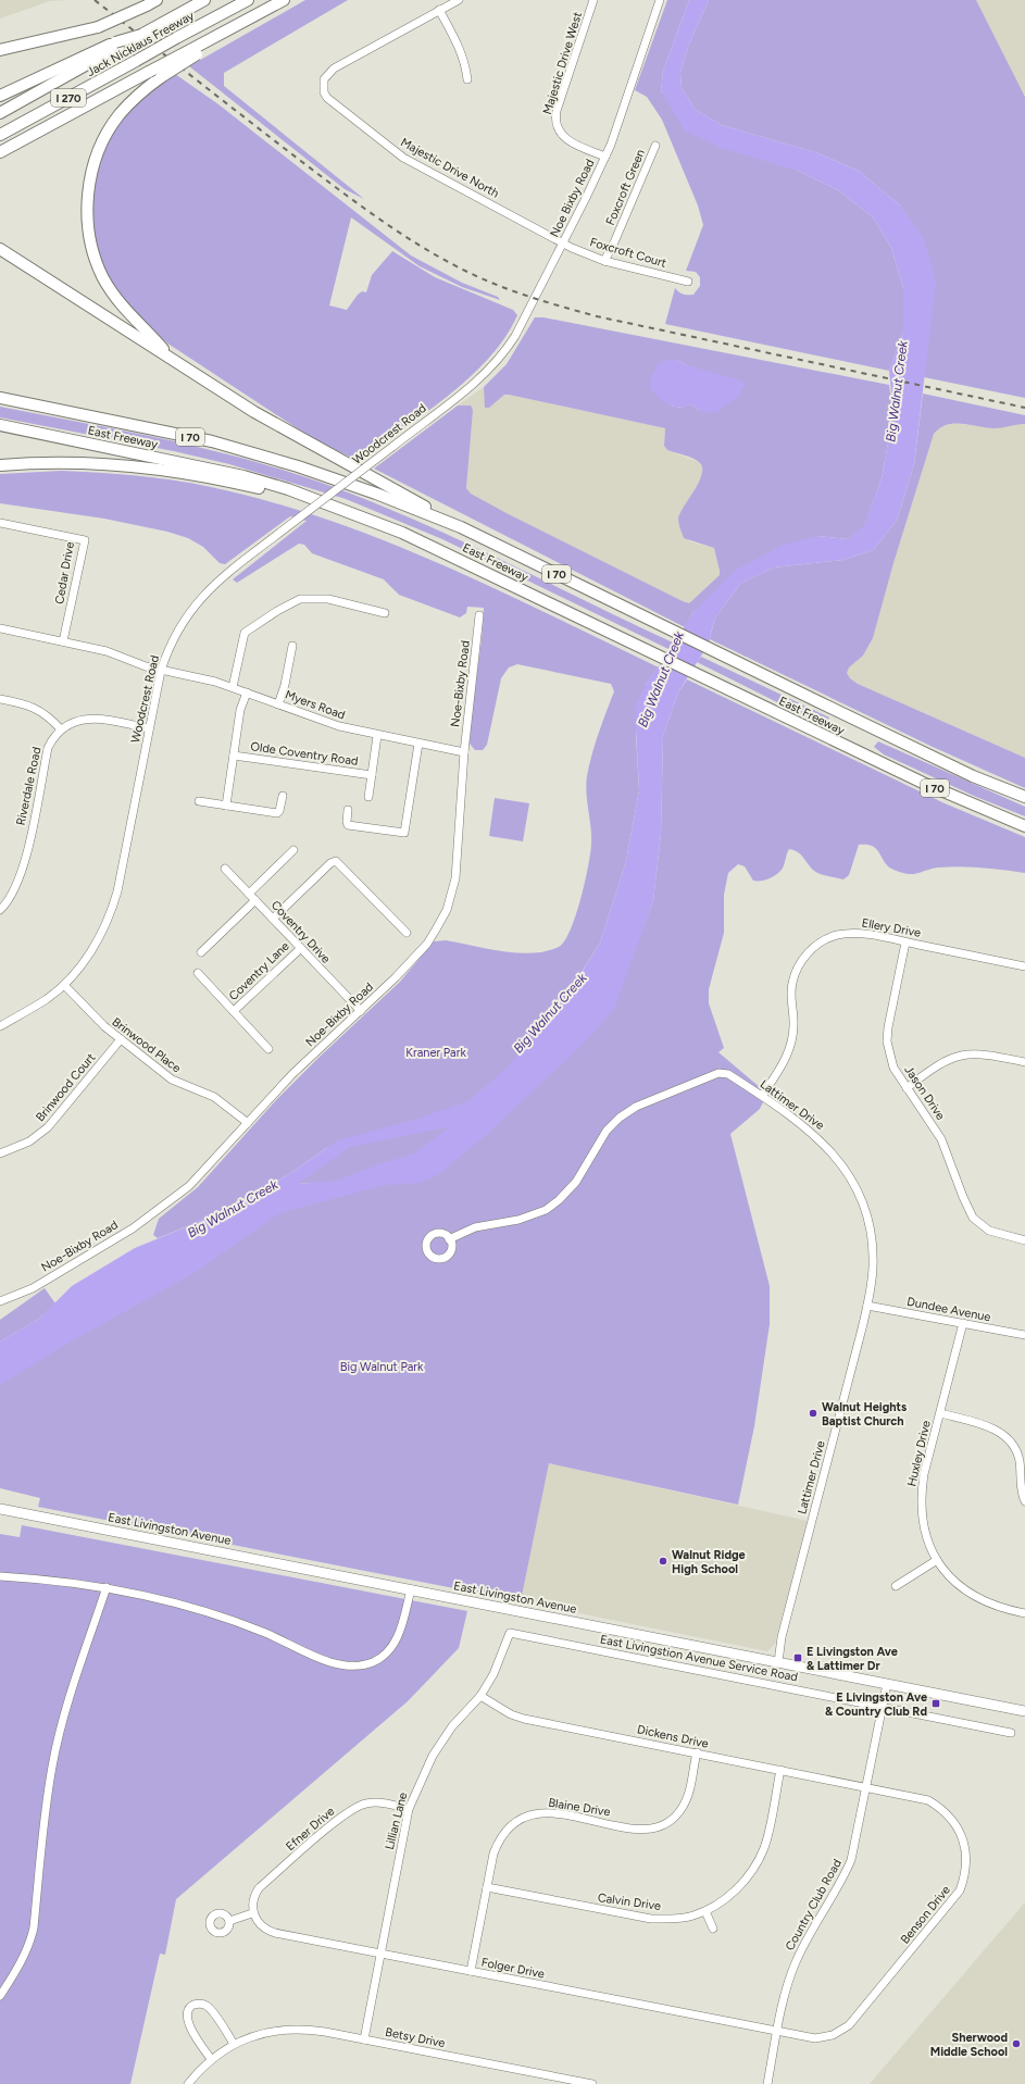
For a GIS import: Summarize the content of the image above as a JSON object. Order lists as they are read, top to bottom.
{
  "streets": {
    "highway": [
      "Jack Nicklaus Freeway",
      "I 270",
      "East Freeway",
      "I 70"
    ],
    "main road": ["East Livingston Avenue"],
    "street": [
      "Majestic Drive West",
      "Majestic Drive North",
      "Foxcroft Green",
      "Noe Bixby Road",
      "Foxcroft Court",
      "Woodcrest Road",
      "Cedar Drive",
      "Noe-Bixby Road",
      "Myers Road",
      "Olde Coventry Road",
      "Riverdale Road",
      "Ellery Drive",
      "Coventry Drive",
      "Coventry Lane",
      "Brinwood Place",
      "Brinwood Court",
      "Jason Drive",
      "Lattimer Drive",
      "Dundee Avenue",
      "Huxley Drive",
      "East Livingstion Avenue Service Road",
      "Dickens Drive",
      "Blaine Drive",
      "Lillian Lane",
      "Efner Drive",
      "Calvin Drive",
      "Country Club Road",
      "Benson Drive",
      "Folger Drive",
      "Betsy Drive"
    ]
  },
  "crossings": [
    ["Majestic Drive West", "Noe Bixby Road"],
    ["Majestic Drive North", "Noe Bixby Road"],
    ["Majestic Drive North", "Foxcroft Court"],
    ["Foxcroft Green", "Foxcroft Court"],
    ["Noe Bixby Road", "Foxcroft Court"],
    ["Noe Bixby Road", "Woodcrest Road"],
    ["Woodcrest Road", "Myers Road"],
    ["Woodcrest Road", "Riverdale Road"],
    ["Woodcrest Road", "Brinwood Place"],
    ["Noe-Bixby Road", "Myers Road"],
    ["Noe-Bixby Road", "Coventry Drive"],
    ["Noe-Bixby Road", "Brinwood Place"],
    ["Myers Road", "Olde Coventry Road"],
    ["Ellery Drive", "Jason Drive"],
    ["Ellery Drive", "Lattimer Drive"],
    ["Coventry Drive", "Coventry Lane"],
    ["Brinwood Place", "Brinwood Court"],
    ["Lattimer Drive", "Dundee Avenue"],
    ["Lattimer Drive", "East Livingston Avenue"],
    ["Dundee Avenue", "Huxley Drive"],
    ["East Livingston Avenue", "Country Club Road"],
    ["East Livingstion Avenue Service Road", "Lillian Lane"],
    ["East Livingstion Avenue Service Road", "Country Club Road"],
    ["Dickens Drive", "Blaine Drive"],
    ["Dickens Drive", "Lillian Lane"],
    ["Dickens Drive", "Calvin Drive"],
    ["Dickens Drive", "Country Club Road"],
    ["Dickens Drive", "Benson Drive"],
    ["Blaine Drive", "Calvin Drive"],
    ["Blaine Drive", "Folger Drive"],
    ["Lillian Lane", "Efner Drive"],
    ["Lillian Lane", "Folger Drive"],
    ["Lillian Lane", "Betsy Drive"],
    ["Efner Drive", "Folger Drive"],
    ["Country Club Road", "Benson Drive"],
    ["Country Club Road", "Folger Drive"],
    ["Benson Drive", "Folger Drive"]
  ],
  "water": ["Big Walnut Creek"],
  "parks": ["Kraner Park", "Big Walnut Park"],
  "places": {
    "other": ["Walnut Heights Baptist Church", "Walnut Ridge High School", "Sherwood Middle School"],
    "transit": ["E Livingston Ave & Lattimer Dr", "E Livingston Ave & Country Club Rd"]
  }
}
